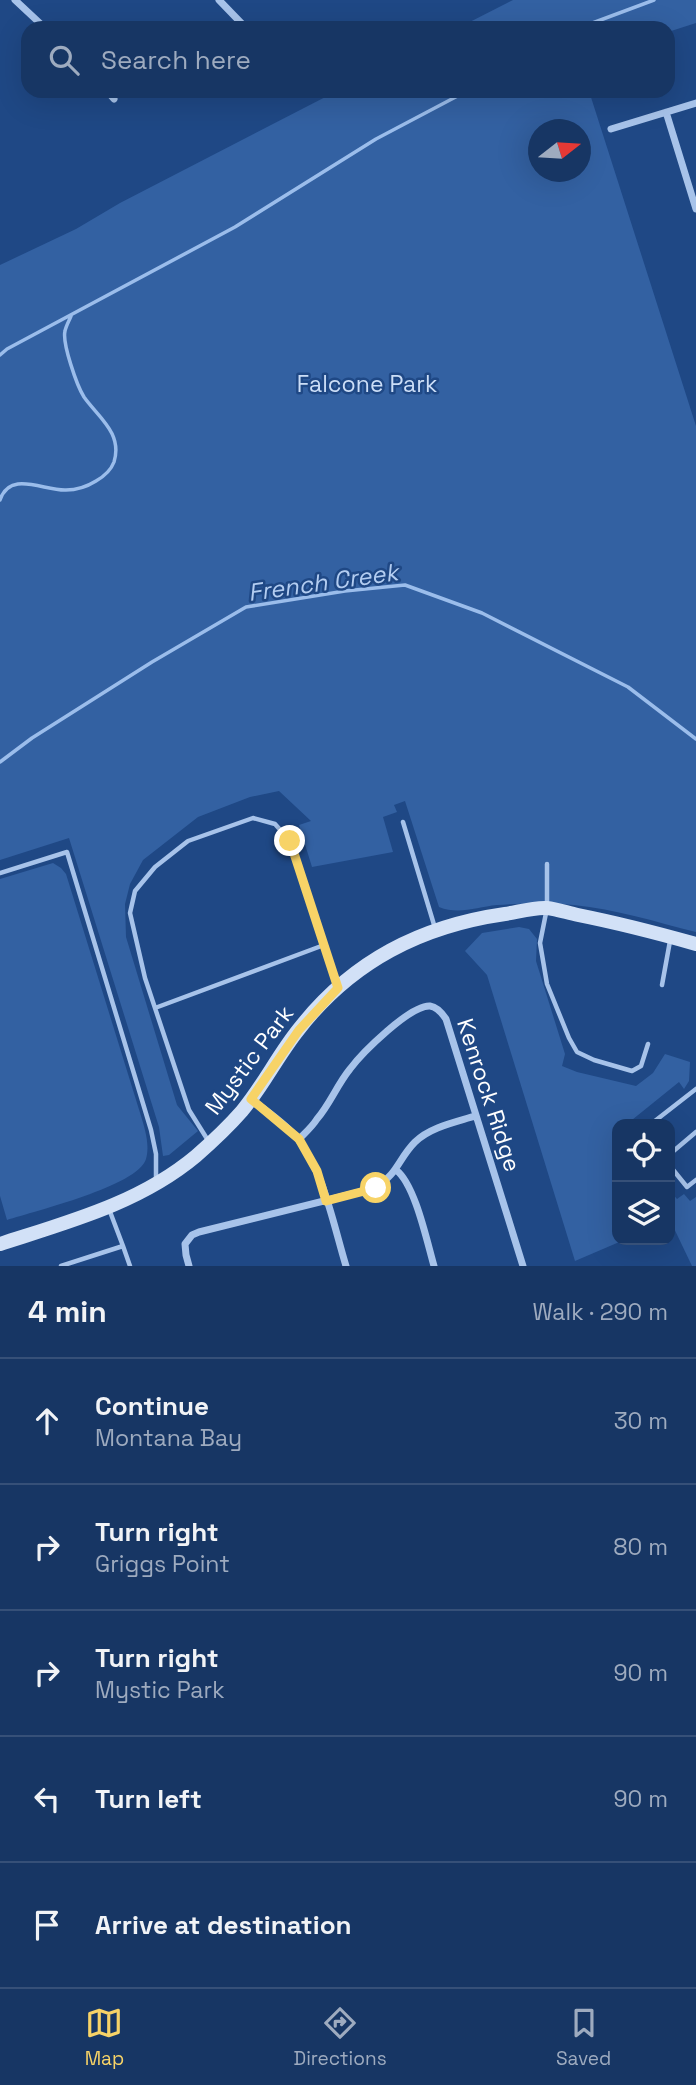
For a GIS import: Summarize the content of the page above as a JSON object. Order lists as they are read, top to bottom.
{
  "streets": {
    "street": ["Mystic Park", "Kenrock Ridge"]
  },
  "water": ["French Creek"],
  "parks": ["Falcone Park"],
  "north": "right",
  "page": {
    "search": "Search here",
    "heading": ["4 min", "Walk · 290 m"],
    "list": [
      ["Continue", "Montana Bay", "30 m"],
      ["Turn right", "Griggs Point", "80 m"],
      ["Turn right", "Mystic Park", "90 m"],
      ["Turn left", "90 m"],
      "Arrive at destination"
    ],
    "nav": ["Map", "Directions", "Saved"]
  }
}
